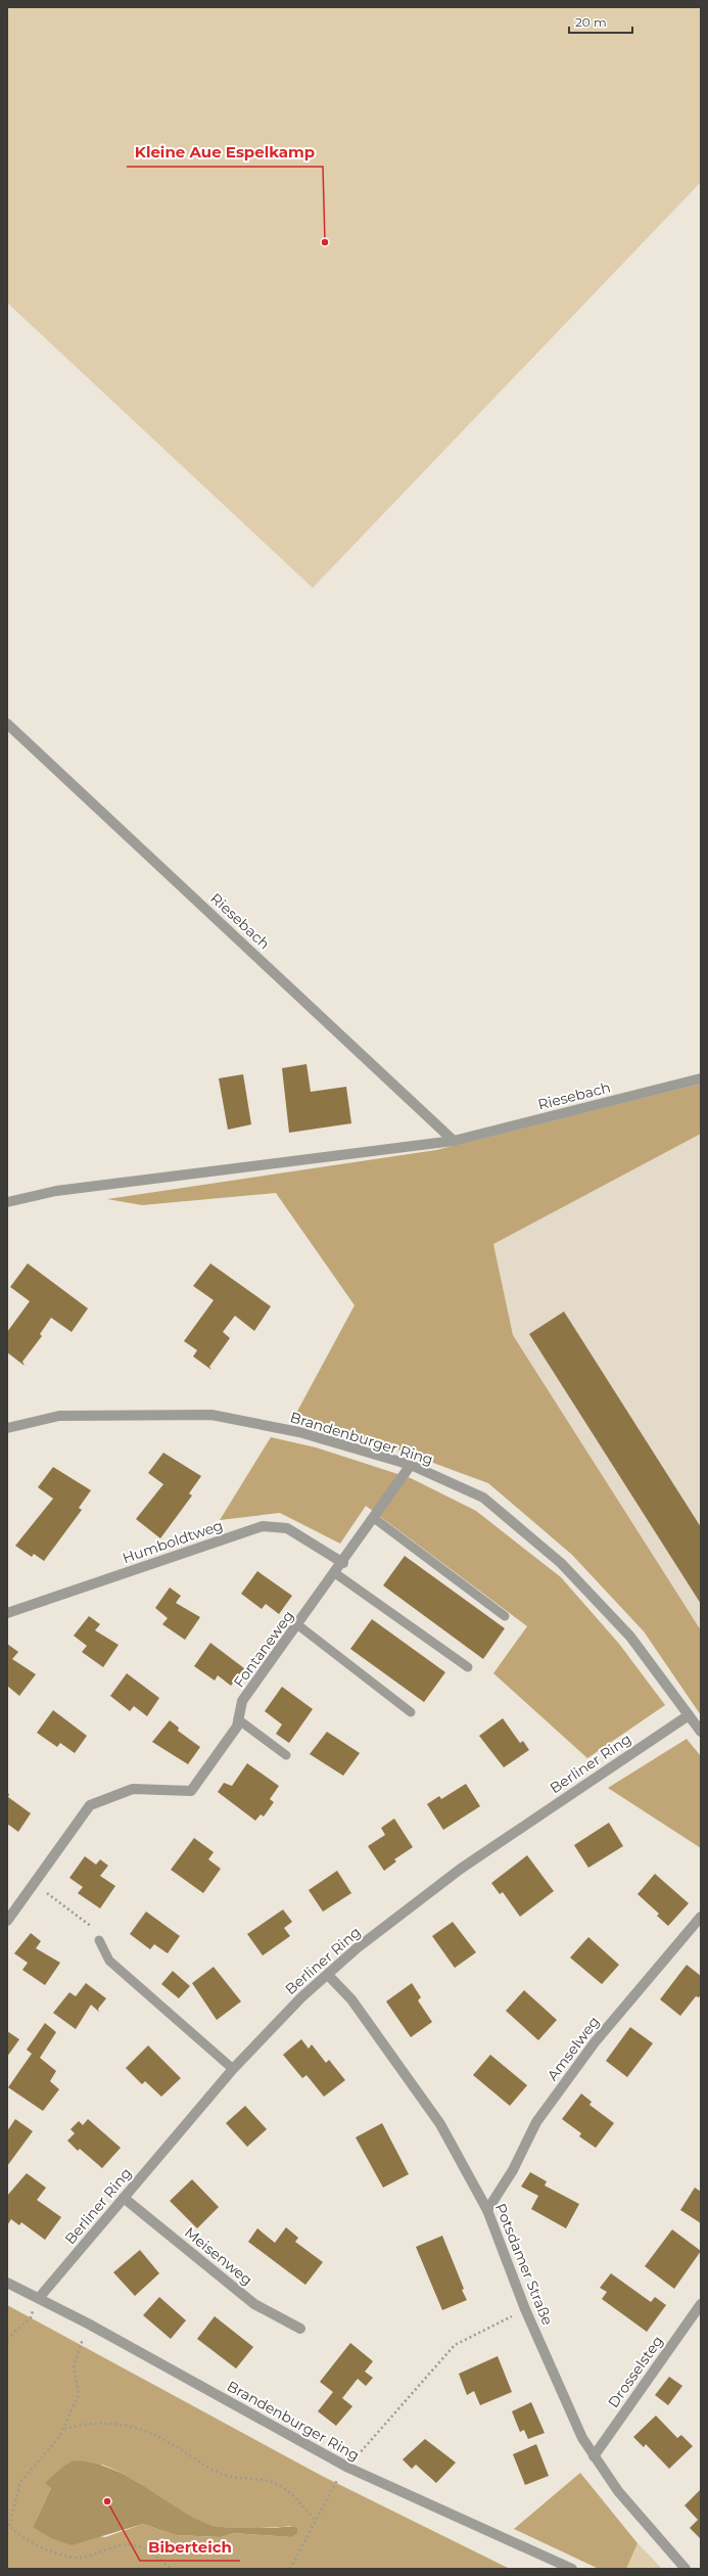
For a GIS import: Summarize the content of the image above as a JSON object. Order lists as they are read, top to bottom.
{
  "streets": {
    "street": [
      "Riesebach",
      "Brandenburger Ring",
      "Humboldtweg",
      "Fontaneweg",
      "Berliner Ring",
      "Amselweg",
      "Meisenweg",
      "Potsdamer Straße",
      "Drosselsteg"
    ]
  },
  "crossings": [
    ["Brandenburger Ring", "Fontaneweg"],
    ["Brandenburger Ring", "Berliner Ring"],
    ["Humboldtweg", "Fontaneweg"],
    ["Berliner Ring", "Meisenweg"],
    ["Berliner Ring", "Potsdamer Straße"],
    ["Amselweg", "Potsdamer Straße"],
    ["Potsdamer Straße", "Drosselsteg"]
  ],
  "places": ["Kleine Aue Espelkamp", "Biberteich"],
  "scale_bar": "20 m"
}
